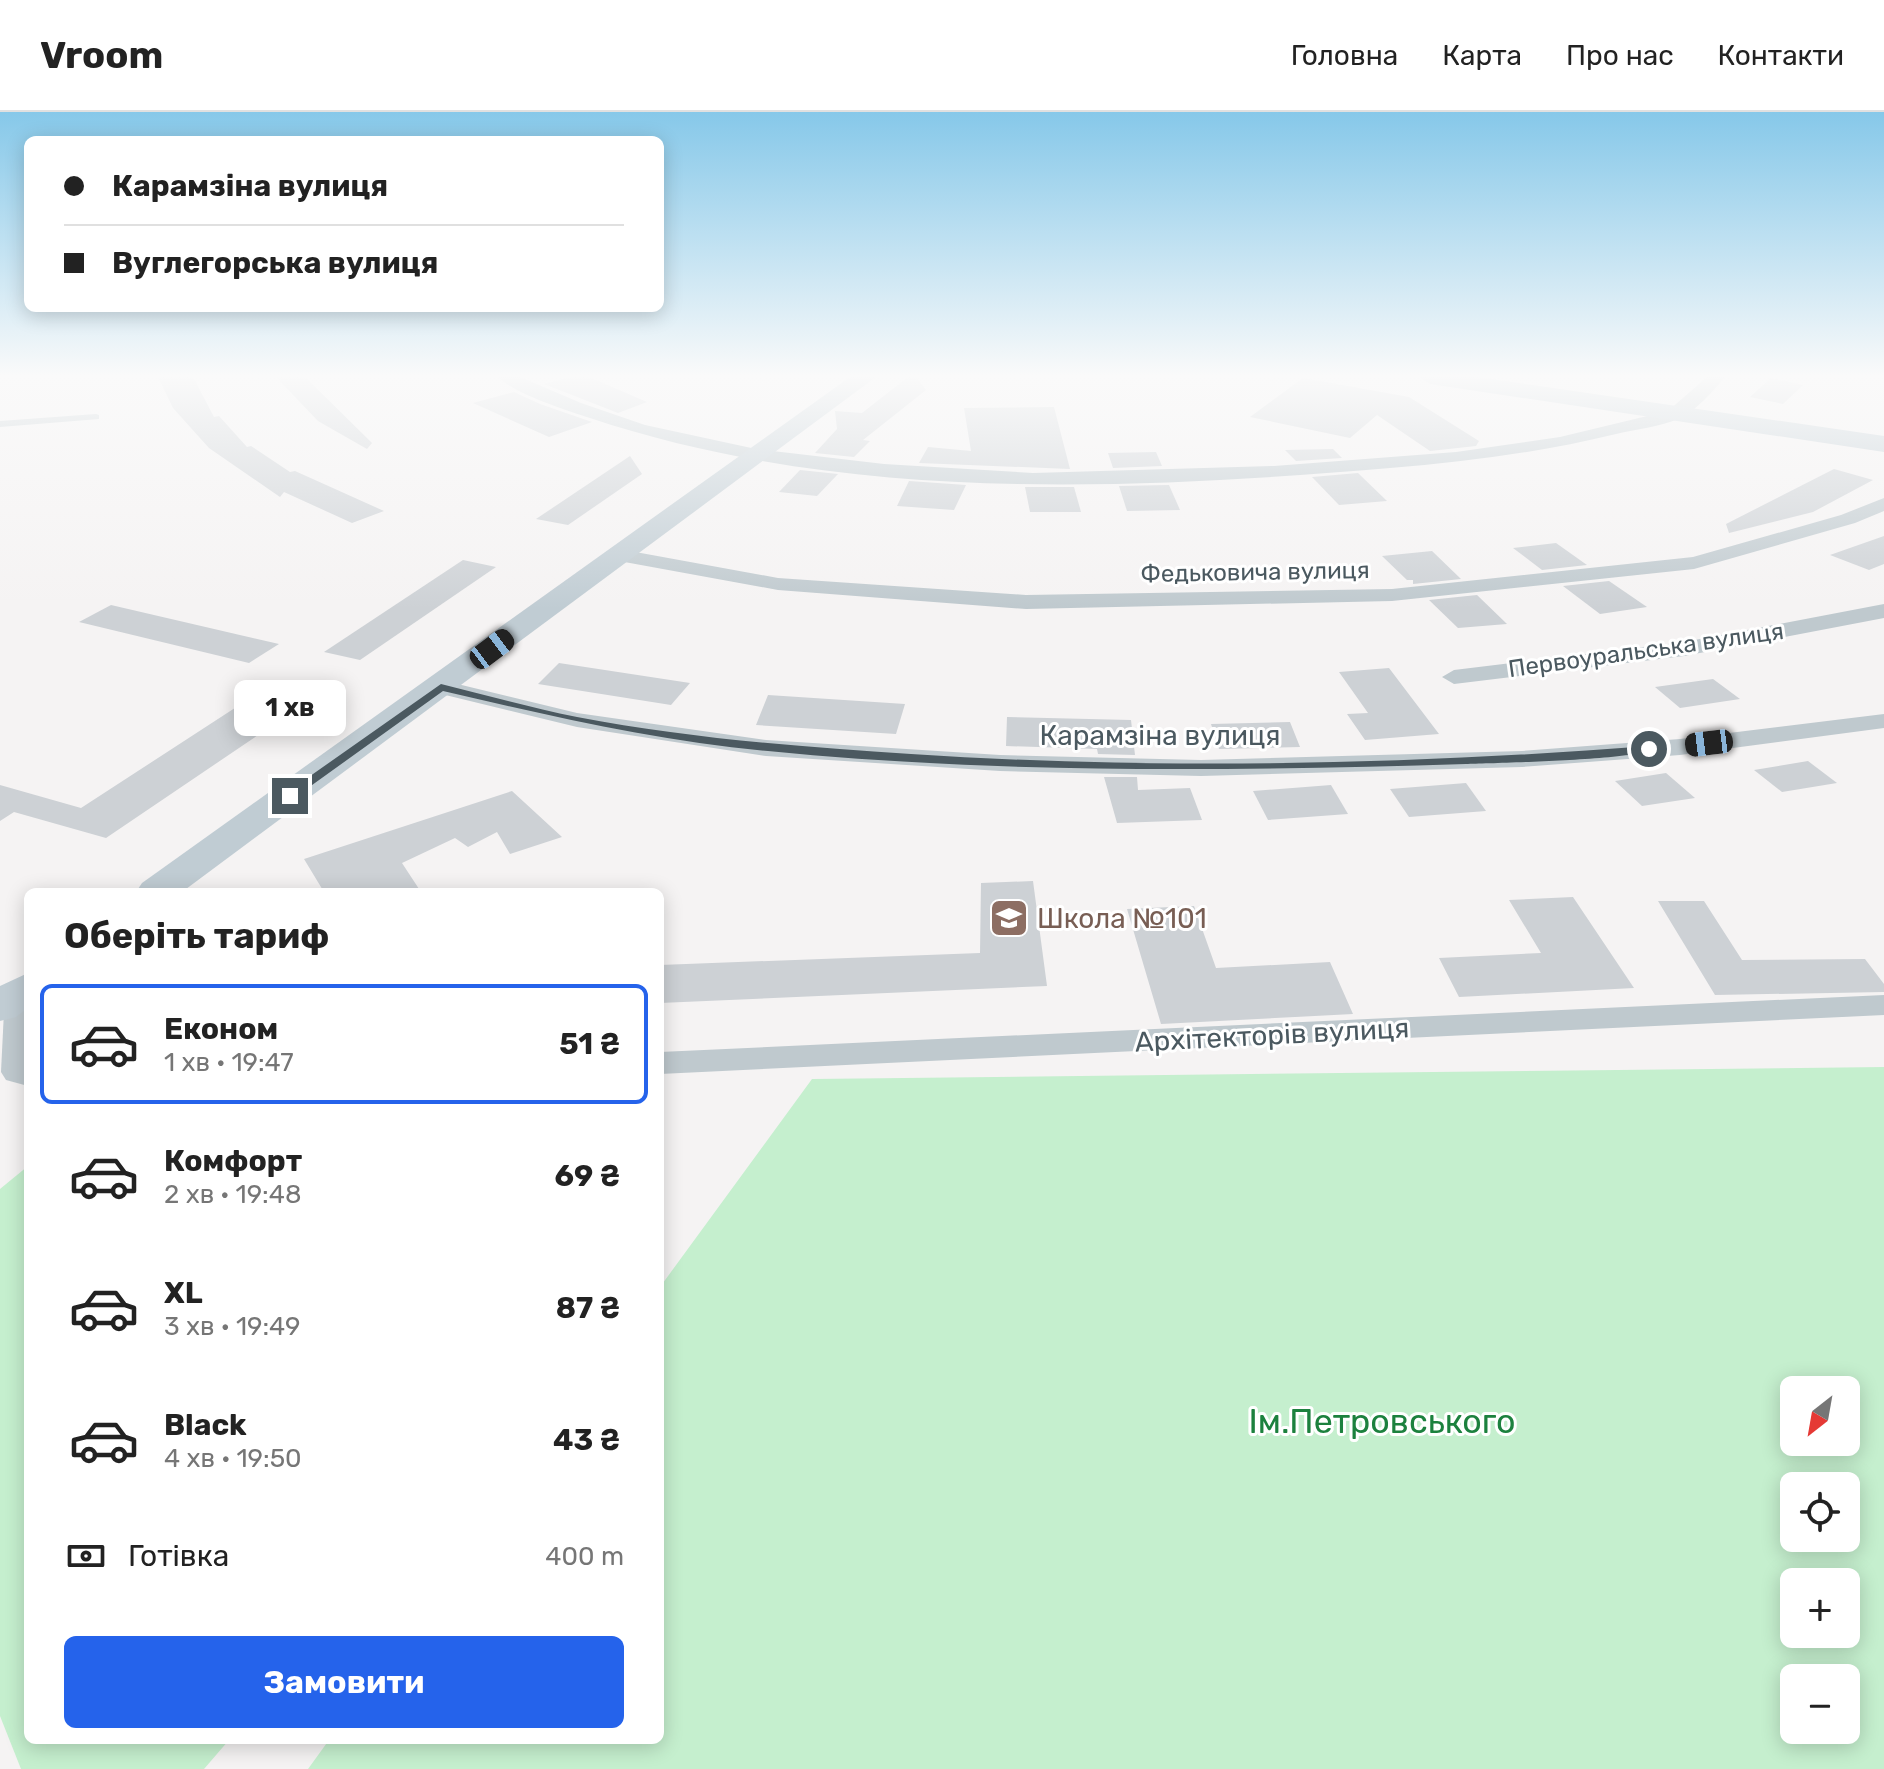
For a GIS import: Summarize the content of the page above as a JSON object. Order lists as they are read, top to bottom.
{
  "streets": {
    "street": [
      "Федьковича вулиця",
      "Первоуральська вулиця",
      "Карамзіна вулиця",
      "Архітекторів вулиця"
    ]
  },
  "parks": ["Ім.Петровського"],
  "places": {
    "school or university": ["Школа №101"]
  },
  "north": "bottom left",
  "page": {
    "header": "Vroom",
    "nav": [
      "Головна",
      "Карта",
      "Про нас",
      "Контакти"
    ],
    "banner": ["Карамзіна вулиця", "Вуглегорська вулиця"],
    "bubble": "1 хв",
    "heading": "Оберіть тариф",
    "list": [
      {
        "name": "Економ",
        "note": "1 хв · 19:47",
        "value": "51 ₴"
      },
      {
        "name": "Комфорт",
        "note": "2 хв · 19:48",
        "value": "69 ₴"
      },
      {
        "name": "XL",
        "note": "3 хв · 19:49",
        "value": "87 ₴"
      },
      {
        "name": "Black",
        "note": "4 хв · 19:50",
        "value": "43 ₴"
      }
    ],
    "map_buttons": ["+", "−"],
    "pay": ["Готівка", "400 m"],
    "buttons": "Замовити"
  }
}
